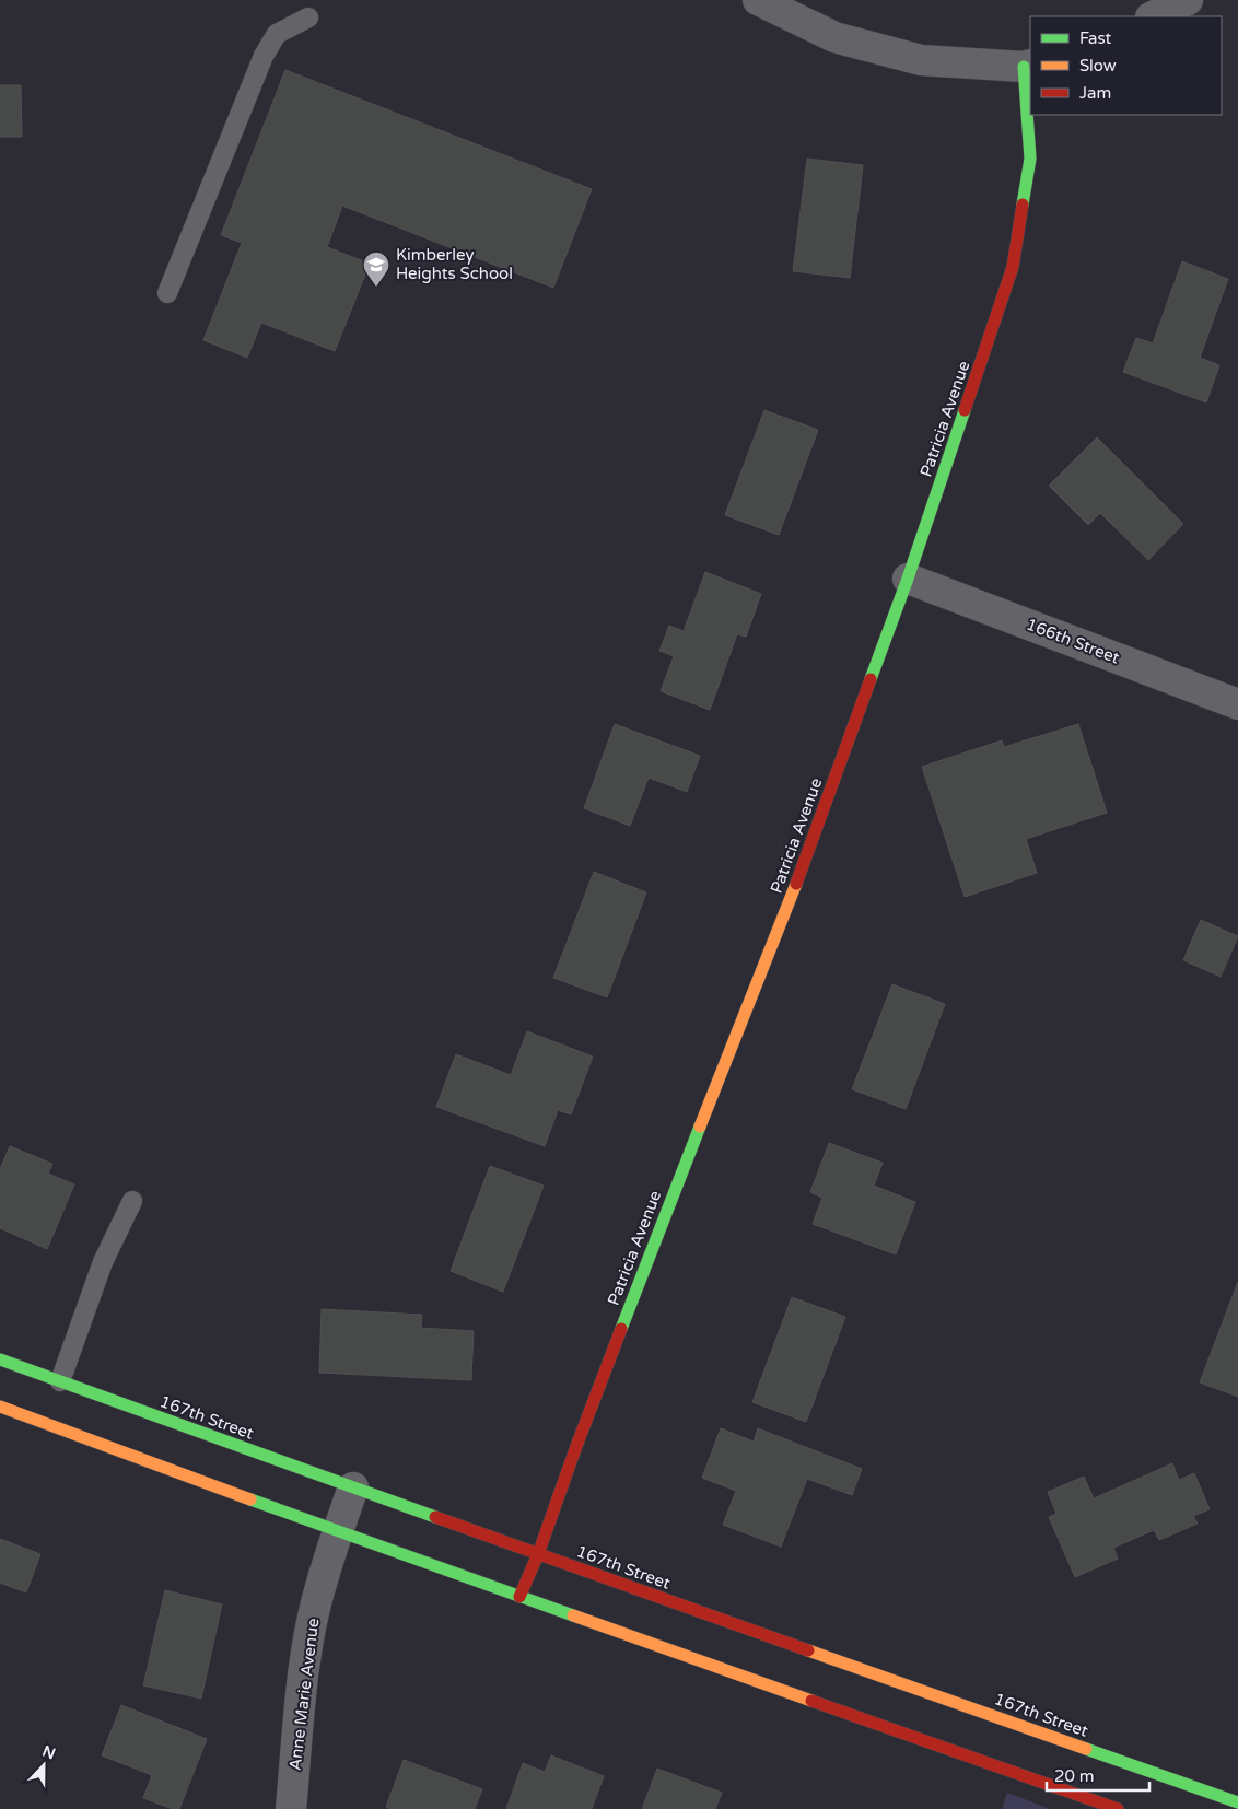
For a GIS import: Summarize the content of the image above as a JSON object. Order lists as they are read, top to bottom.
{
  "streets": {
    "main road": ["Patricia Avenue", "167th Street"],
    "street": ["166th Street", "Anne Marie Avenue"]
  },
  "crossings": [
    ["Patricia Avenue", "166th Street"],
    ["Patricia Avenue", "167th Street"],
    ["167th Street", "Anne Marie Avenue"]
  ],
  "places": {
    "school or university": ["Kimberley Heights School"]
  },
  "legend": ["Fast", "Slow", "Jam"],
  "scale_bar": "20 m",
  "north": "top"
}
